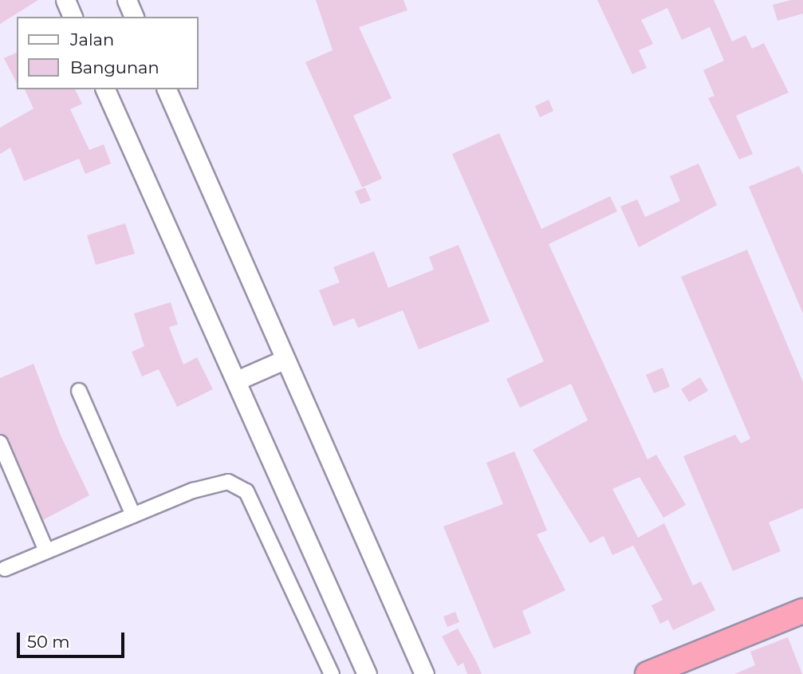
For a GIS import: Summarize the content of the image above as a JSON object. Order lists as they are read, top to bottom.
{
  "legend": ["Jalan", "Bangunan"],
  "scale_bar": "50 m"
}
